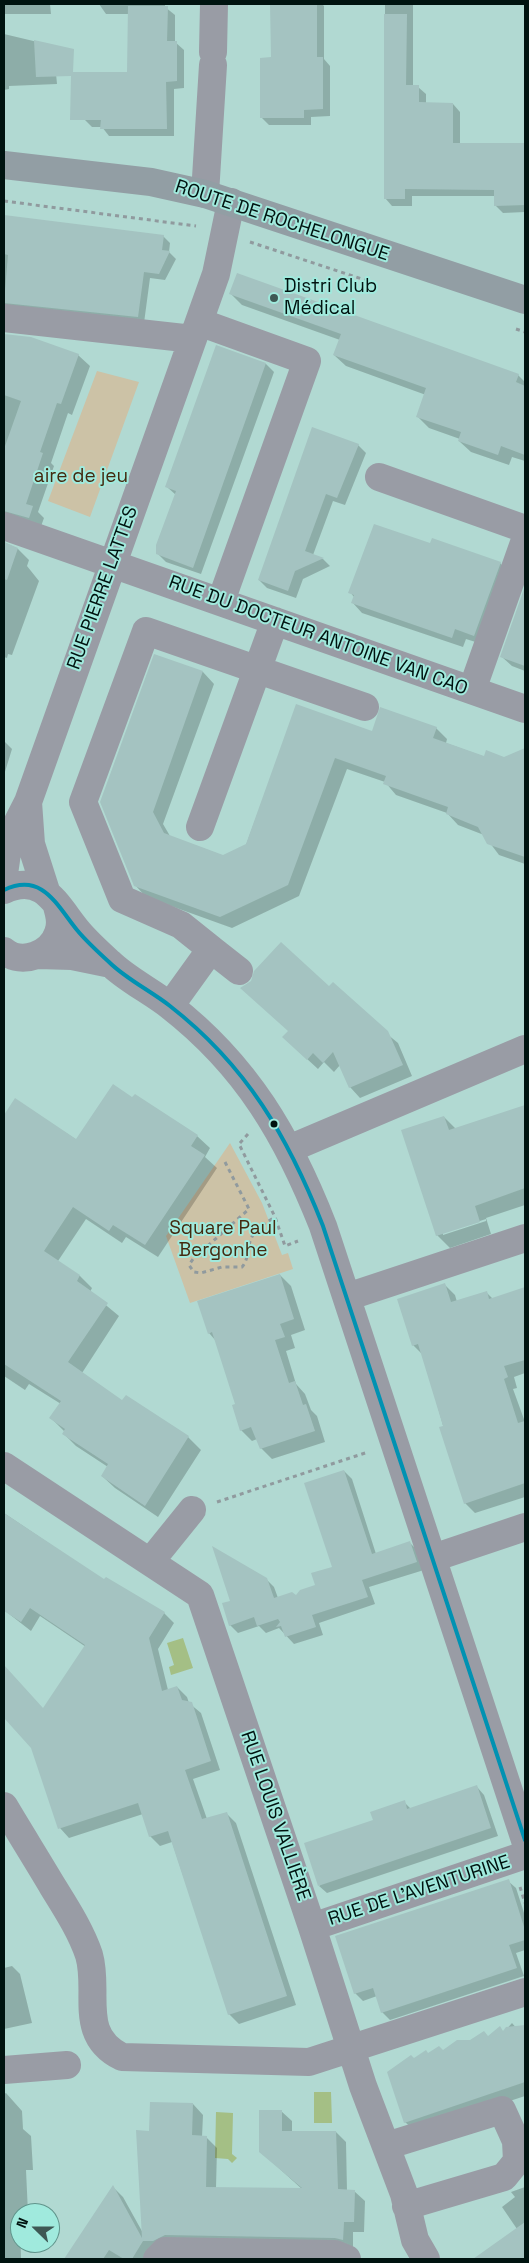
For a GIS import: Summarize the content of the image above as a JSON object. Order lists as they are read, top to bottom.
{
  "streets": {
    "main road": ["ROUTE DE ROCHELONGUE"],
    "street": [
      "RUE PIERRE LATTES",
      "RUE DU DOCTEUR ANTOINE VAN CAO",
      "RUE LOUIS VALLIÈRE",
      "RUE DE L'AVENTURINE"
    ]
  },
  "crossings": [
    ["ROUTE DE ROCHELONGUE", "RUE PIERRE LATTES"],
    ["RUE PIERRE LATTES", "RUE DU DOCTEUR ANTOINE VAN CAO"],
    ["RUE LOUIS VALLIÈRE", "RUE DE L'AVENTURINE"]
  ],
  "parks": ["aire de jeu", "Square Paul Bergonhe"],
  "places": ["Distri Club Médical"],
  "north": "left"
}
